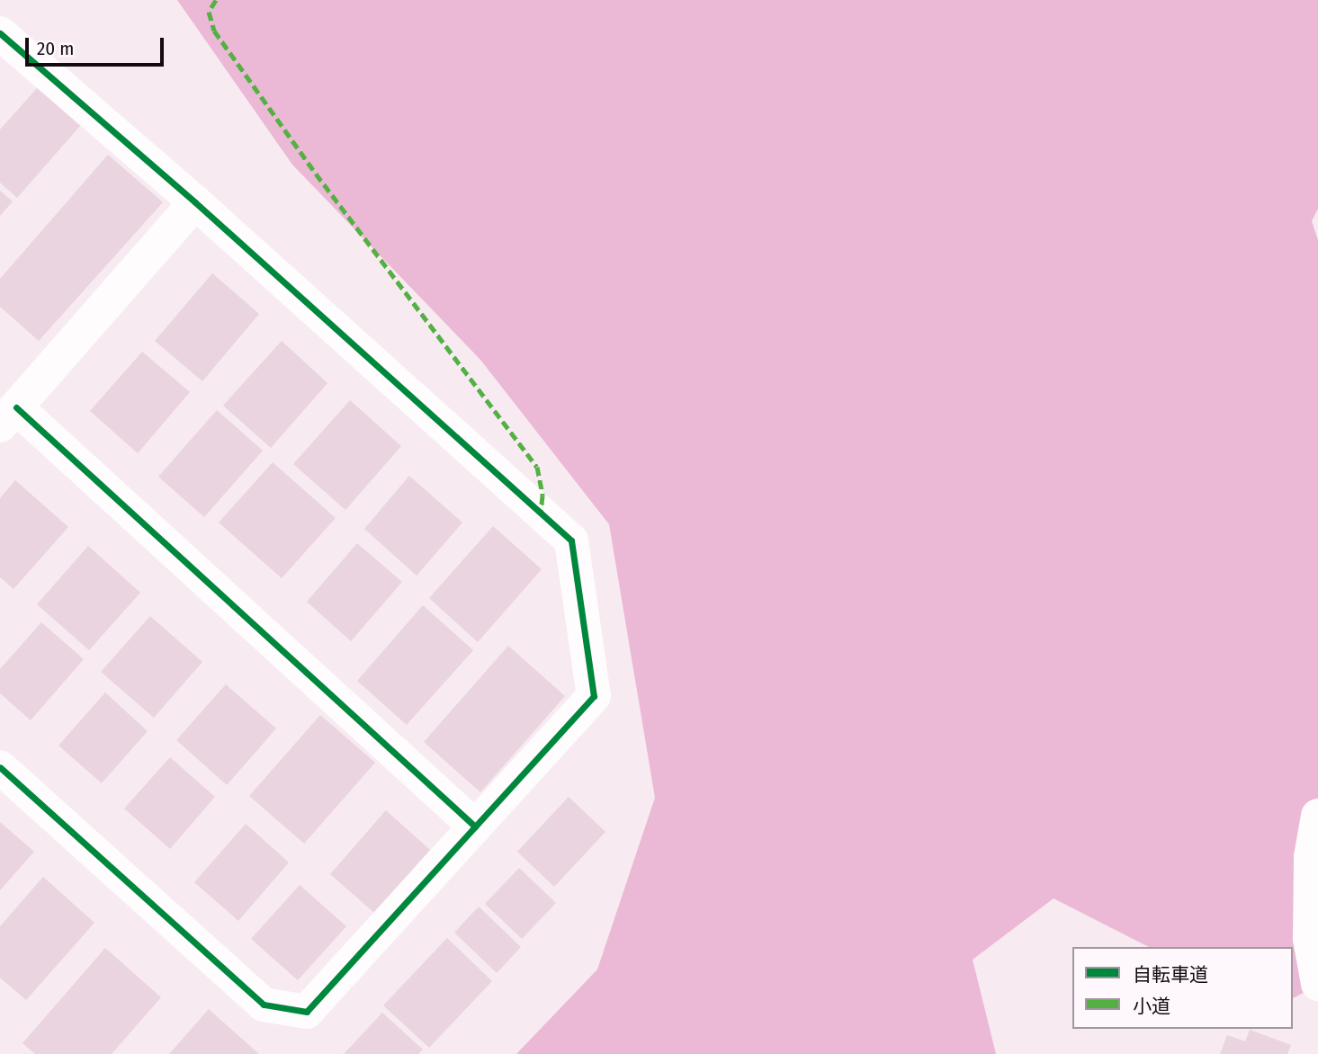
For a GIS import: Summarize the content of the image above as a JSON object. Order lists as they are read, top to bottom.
{
  "legend": ["自転車道", "小道"],
  "scale_bar": "20 m"
}
